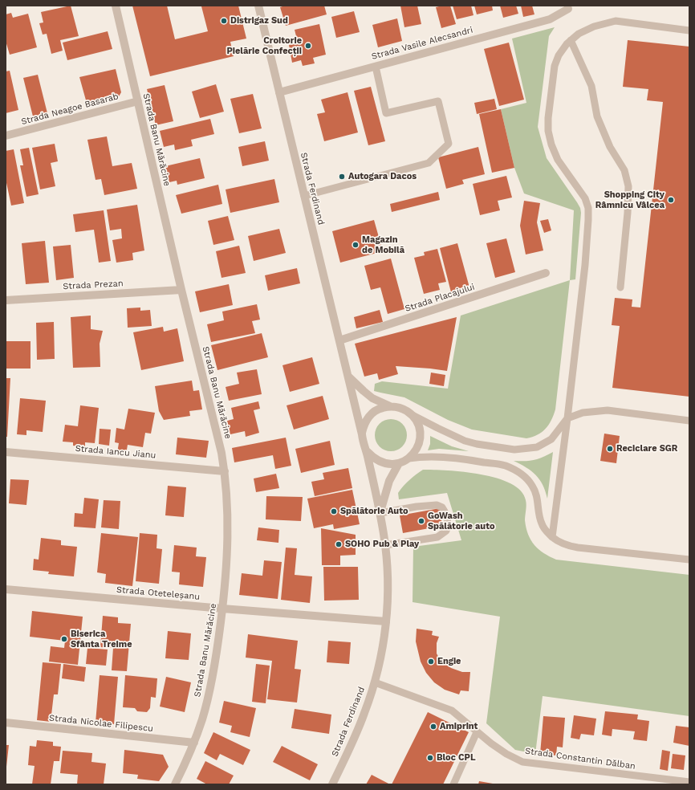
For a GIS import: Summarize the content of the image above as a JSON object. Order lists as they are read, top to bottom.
{
  "streets": {
    "street": [
      "Strada Vasile Alecsandri",
      "Strada Neagoe Basarab",
      "Strada Banu Mărăcine",
      "Strada Ferdinand",
      "Strada Prezan",
      "Strada Placajului",
      "Strada Iancu Jianu",
      "Strada Oteteleșanu",
      "Strada Nicolae Filipescu"
    ],
    "lane": ["Strada Constantin Dălban"]
  },
  "crossings": [
    ["Strada Vasile Alecsandri", "Strada Ferdinand"],
    ["Strada Neagoe Basarab", "Strada Banu Mărăcine"],
    ["Strada Banu Mărăcine", "Strada Prezan"],
    ["Strada Banu Mărăcine", "Strada Iancu Jianu"],
    ["Strada Banu Mărăcine", "Strada Oteteleșanu"],
    ["Strada Banu Mărăcine", "Strada Nicolae Filipescu"],
    ["Strada Ferdinand", "Strada Placajului"],
    ["Strada Ferdinand", "Strada Oteteleșanu"],
    ["Strada Ferdinand", "Strada Constantin Dălban"]
  ],
  "places": [
    "Distrigaz Sud",
    "Croitorie Pielărie Confecții",
    "Autogara Dacos",
    "Shopping City Râmnicu Vâlcea",
    "Magazin de Mobilă",
    "Reciclare SGR",
    "Spălătorie Auto",
    "GoWash Spălătorie auto",
    "SOHO Pub & Play",
    "Biserica Sfânta Treime",
    "Engie",
    "Amiprint",
    "Bloc CPL"
  ]
}
